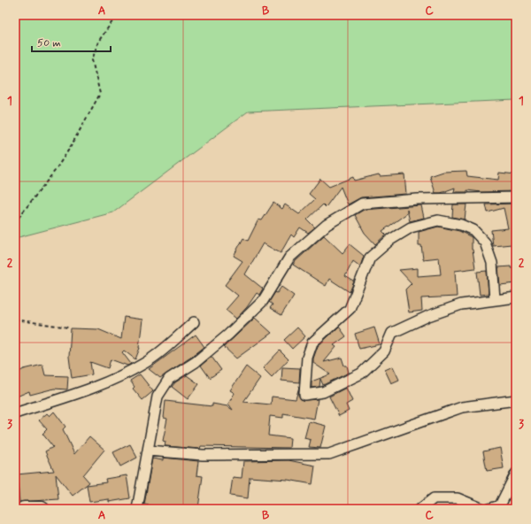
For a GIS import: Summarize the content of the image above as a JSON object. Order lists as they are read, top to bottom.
{
  "scale_bar": "50 m",
  "grid": {
    "columns": ["A", "B", "C"],
    "rows": ["1", "2", "3"]
  }
}
